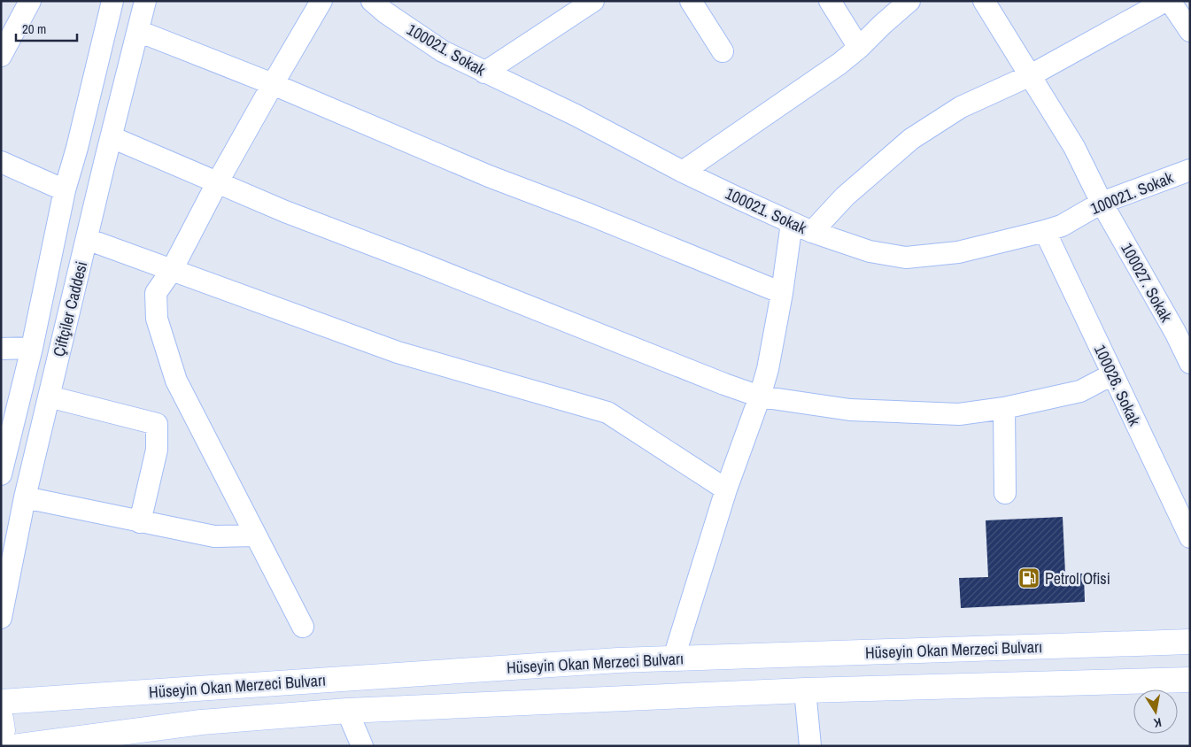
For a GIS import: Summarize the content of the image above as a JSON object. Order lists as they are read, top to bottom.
{
  "streets": {
    "main road": ["Hüseyin Okan Merzeci Bulvarı"],
    "street": [
      "100021. Sokak",
      "100027. Sokak",
      "Çiftçiler Caddesi",
      "100026. Sokak"
    ]
  },
  "crossings": [
    ["100021. Sokak", "100027. Sokak"],
    ["100021. Sokak", "100026. Sokak"]
  ],
  "places": {
    "fuel station": ["Petrol Ofisi"]
  },
  "scale_bar": "20 m",
  "north": "bottom"
}
